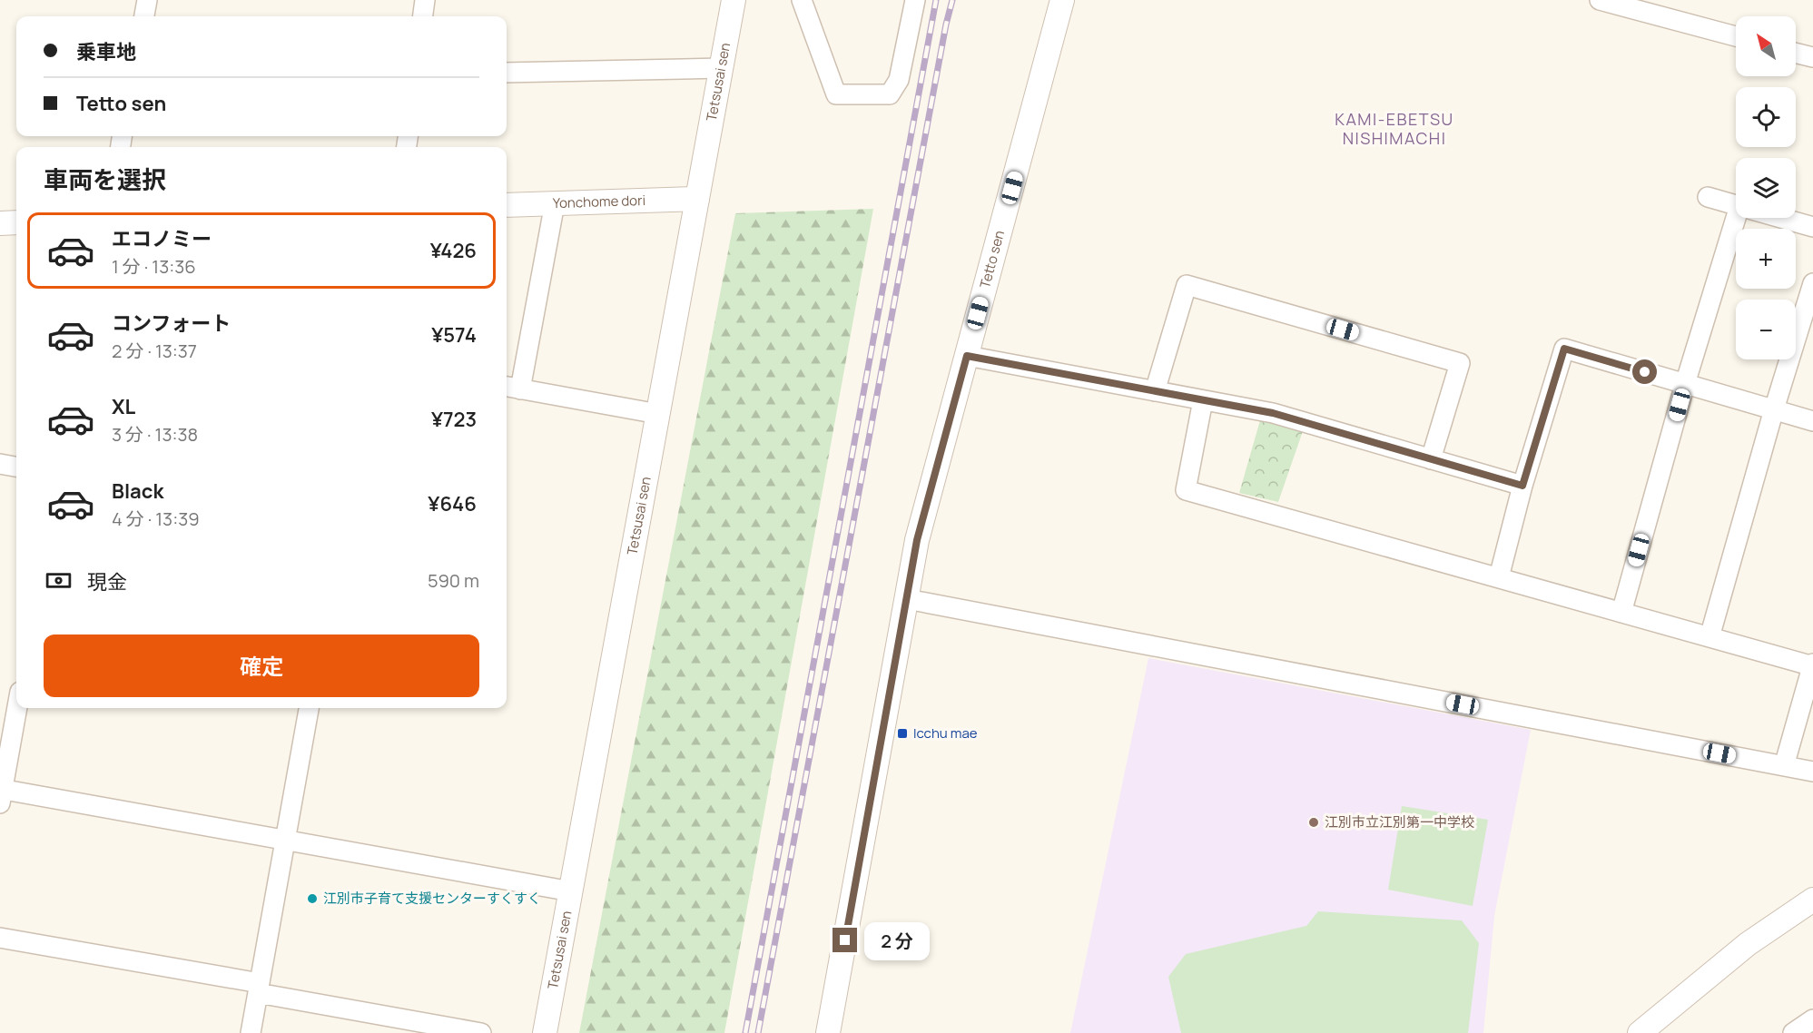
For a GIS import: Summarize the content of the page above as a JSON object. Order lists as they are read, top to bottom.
{
  "streets": {
    "street": ["Tetsusai sen", "Yonchome dori", "Tetto sen"]
  },
  "crossings": [
    ["Tetsusai sen", "Yonchome dori"]
  ],
  "districts": ["KAMI-EBETSU NISHIMACHI"],
  "places": {
    "transit": ["Icchu mae"],
    "other": ["江別市立江別第一中学校", "江別市子育て支援センターすくすく"]
  },
  "north": "top left",
  "page": {
    "map_buttons": ["+", "−"],
    "banner": ["乗車地", "Tetto sen"],
    "heading": "車両を選択",
    "list": [
      {
        "name": "エコノミー",
        "note": "1 分 · 13:36",
        "value": "¥426"
      },
      {
        "name": "コンフォート",
        "note": "2 分 · 13:37",
        "value": "¥574"
      },
      {
        "name": "XL",
        "note": "3 分 · 13:38",
        "value": "¥723"
      },
      {
        "name": "Black",
        "note": "4 分 · 13:39",
        "value": "¥646"
      }
    ],
    "pay": ["現金", "590 m"],
    "buttons": "確定",
    "bubble": "2 分"
  }
}
